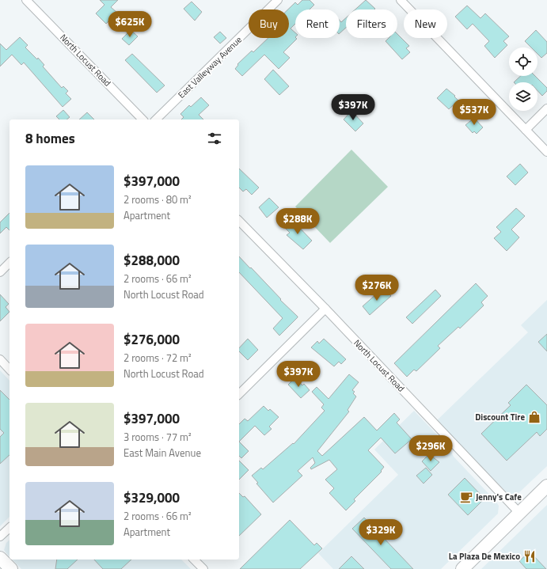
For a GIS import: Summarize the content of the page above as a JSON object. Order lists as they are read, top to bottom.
{
  "streets": {
    "street": ["North Locust Road", "East Valleyway Avenue"]
  },
  "places": {
    "shop": ["Discount Tire"],
    "cafe": ["Jenny's Cafe"],
    "restaurant": ["La Plaza De Mexico"]
  },
  "page": {
    "chip": [
      "Buy",
      "Rent",
      "Filters",
      "New"
    ],
    "price": [
      "$625K",
      "$397K",
      "$537K",
      "$288K",
      "$276K",
      "$397K",
      "$296K",
      "$329K"
    ],
    "heading": "8 homes",
    "list": [
      {
        "name": "$397,000",
        "note": "2 rooms · 80 m² · Apartment"
      },
      {
        "name": "$288,000",
        "note": "2 rooms · 66 m² · North Locust Road"
      },
      {
        "name": "$276,000",
        "note": "2 rooms · 72 m² · North Locust Road"
      },
      {
        "name": "$397,000",
        "note": "3 rooms · 77 m² · East Main Avenue"
      },
      {
        "name": "$329,000",
        "note": "2 rooms · 66 m² · Apartment"
      }
    ]
  }
}
